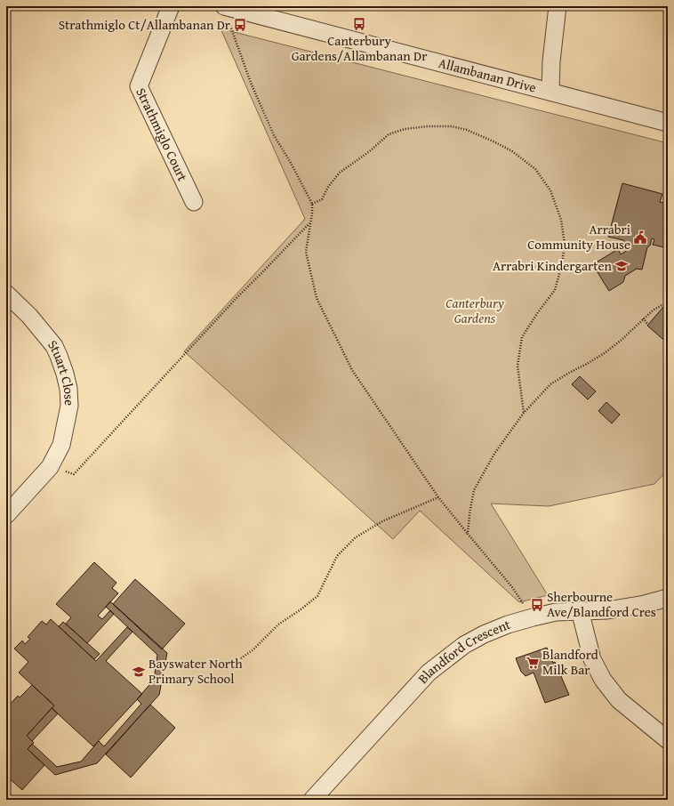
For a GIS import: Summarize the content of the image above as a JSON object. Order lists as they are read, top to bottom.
{
  "streets": {
    "street": [
      "Allambanan Drive",
      "Strathmiglo Court",
      "Stuart Close",
      "Blandford Crescent"
    ]
  },
  "parks": ["Canterbury Gardens"],
  "places": {
    "bus stop": ["Canterbury Gardens/Allambanan Dr", "Strathmiglo Ct/Allambanan Dr", "Sherbourne Ave/Blandford Cres"],
    "public building": ["Arrabri Community House"],
    "school or university": ["Arrabri Kindergarten", "Bayswater North Primary School"],
    "supermarket": ["Blandford Milk Bar"]
  }
}
